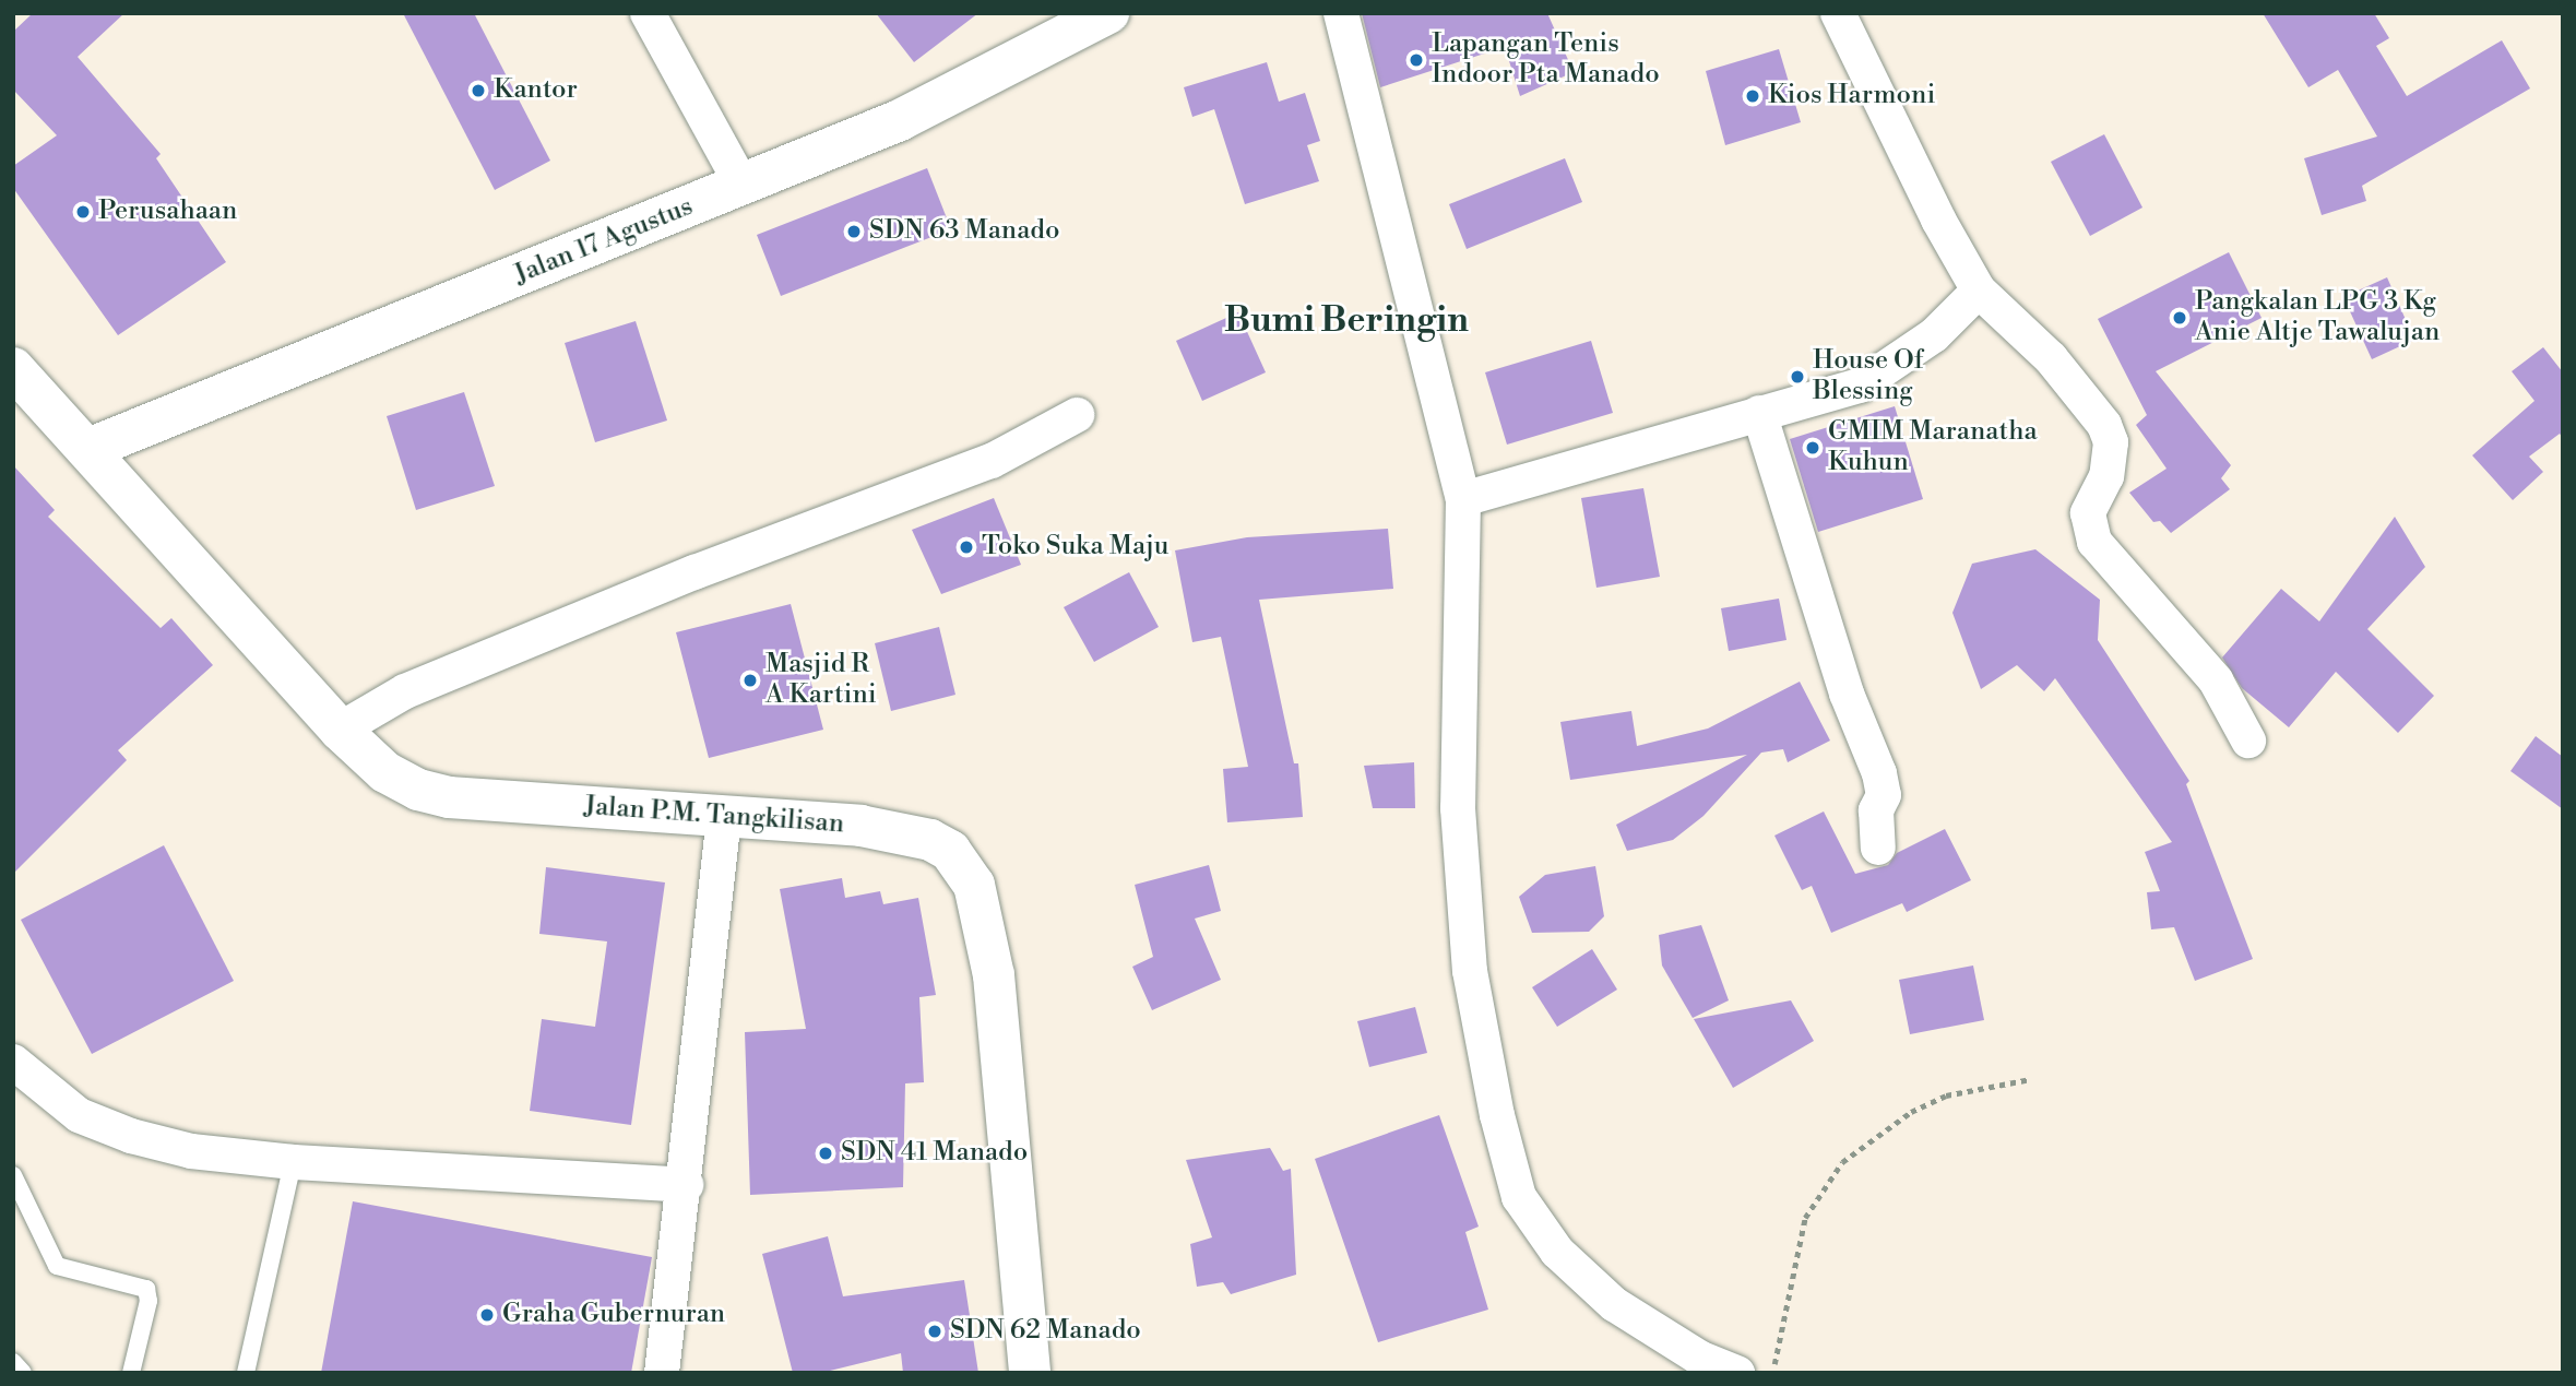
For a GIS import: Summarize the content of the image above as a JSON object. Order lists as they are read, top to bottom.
{
  "streets": {
    "street": ["Jalan 17 Agustus", "Jalan P.M. Tangkilisan"]
  },
  "crossings": [
    ["Jalan 17 Agustus", "Jalan P.M. Tangkilisan"]
  ],
  "districts": ["Bumi Beringin"],
  "places": [
    "Lapangan Tenis Indoor Pta Manado",
    "Kantor",
    "Kios Harmoni",
    "Perusahaan",
    "SDN 63 Manado",
    "Pangkalan LPG 3 Kg Anie Altje Tawalujan",
    "House Of Blessing",
    "GMIM Maranatha Kuhun",
    "Toko Suka Maju",
    "Masjid R A Kartini",
    "SDN 41 Manado",
    "Graha Gubernuran",
    "SDN 62 Manado"
  ]
}
